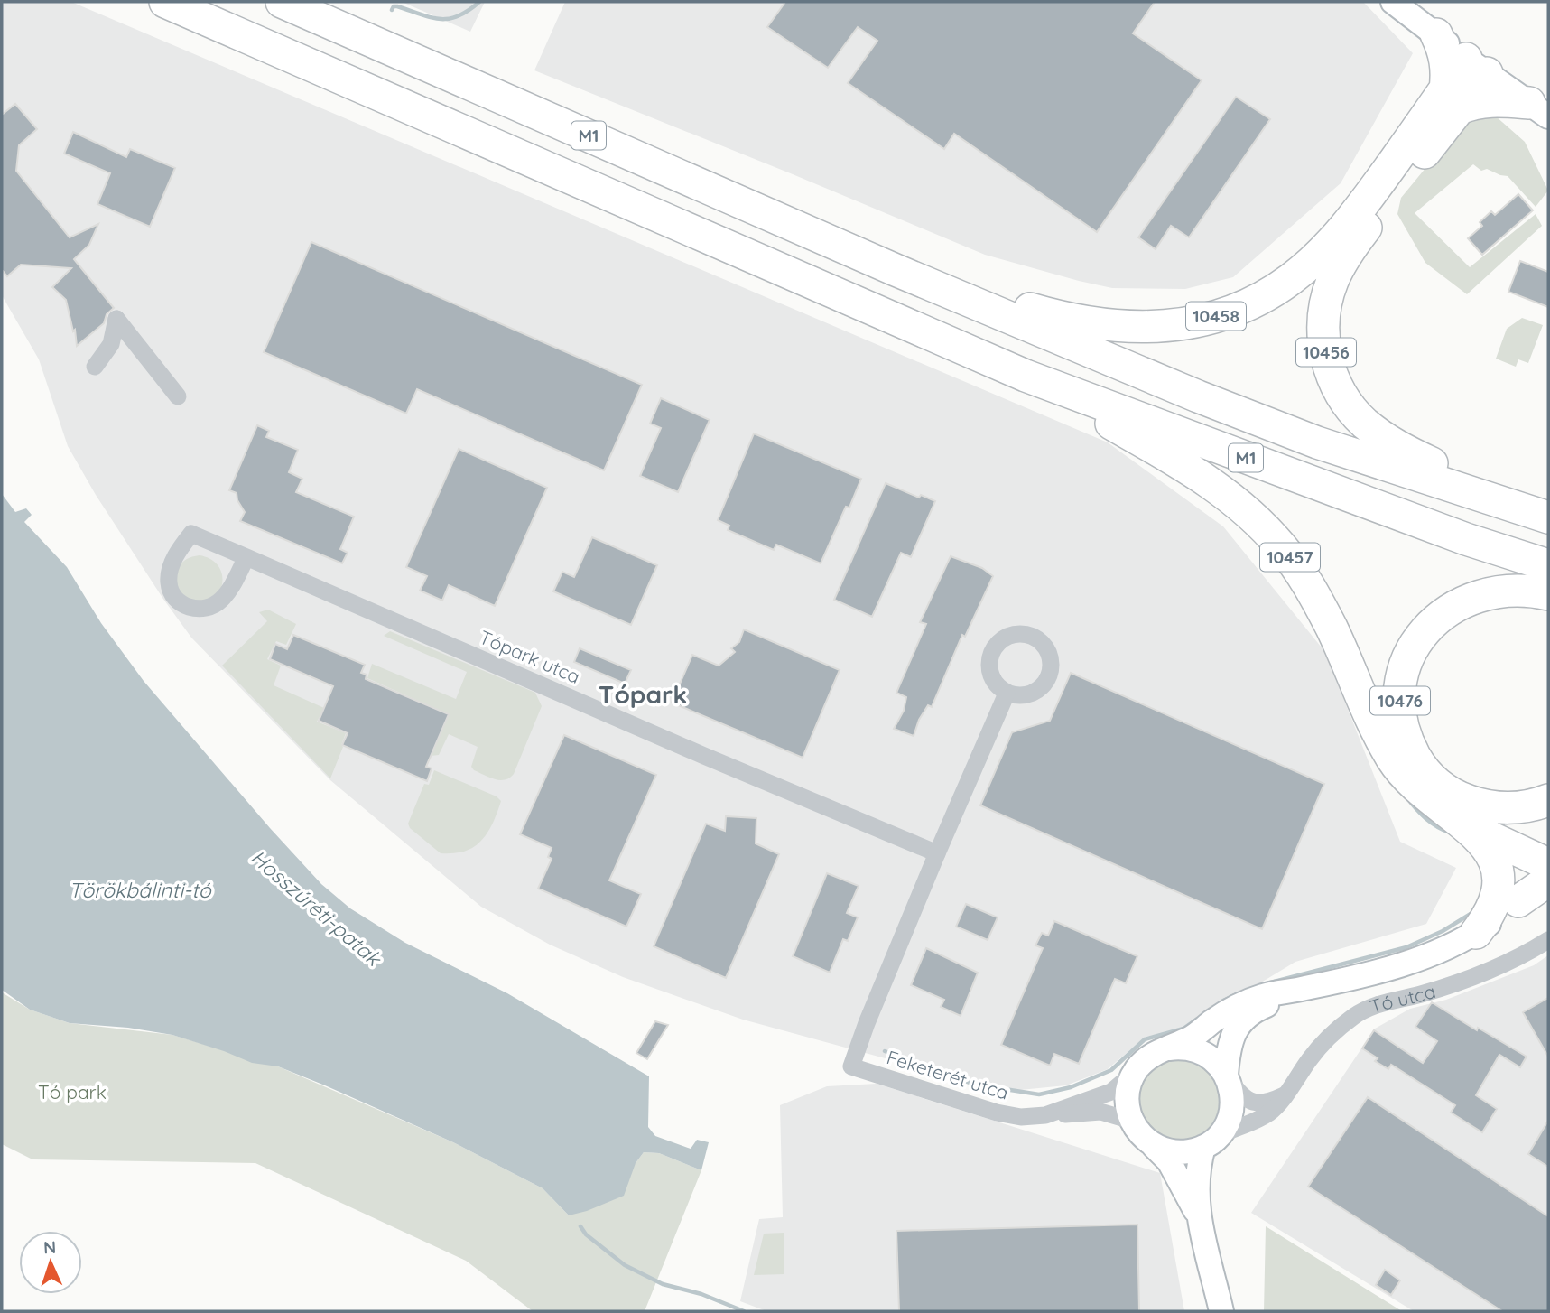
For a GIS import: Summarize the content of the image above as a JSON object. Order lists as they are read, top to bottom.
{
  "streets": {
    "highway": [
      "M1",
      "10458",
      "10456",
      "10457",
      "10476"
    ],
    "street": ["Tópark utca", "Tó utca", "Feketerét utca"]
  },
  "crossings": [
    ["M1", "10458"],
    ["M1", "10457"],
    ["10458", "10456"],
    ["Tópark utca", "Feketerét utca"],
    ["Tó utca", "Feketerét utca"]
  ],
  "districts": ["Tópark"],
  "water": ["Törökbálinti-tó", "Hosszúréti-patak"],
  "parks": ["Tó park"],
  "north": "top"
}
